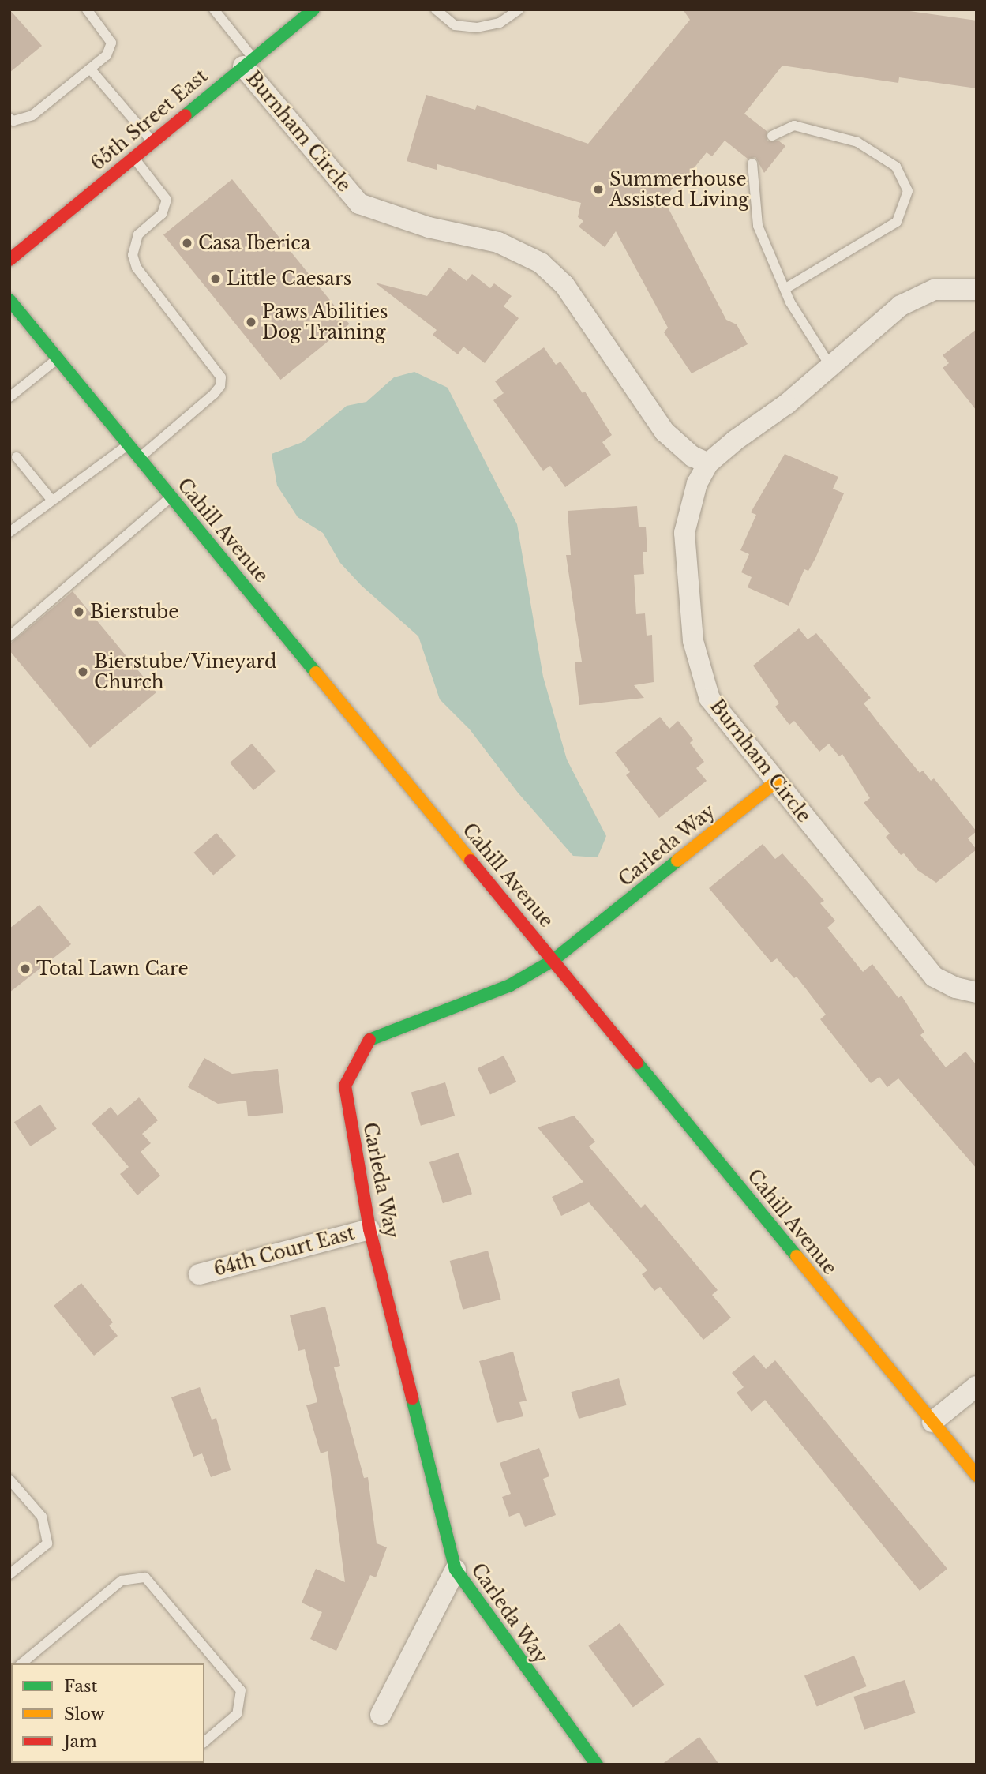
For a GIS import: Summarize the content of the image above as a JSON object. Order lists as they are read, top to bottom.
{
  "streets": {
    "street": [
      "65th Street East",
      "Burnham Circle",
      "Cahill Avenue",
      "Carleda Way",
      "64th Court East"
    ]
  },
  "crossings": [
    ["65th Street East", "Burnham Circle"],
    ["Burnham Circle", "Carleda Way"],
    ["Cahill Avenue", "Carleda Way"],
    ["Carleda Way", "64th Court East"]
  ],
  "places": [
    "Summerhouse Assisted Living",
    "Casa Iberica",
    "Little Caesars",
    "Paws Abilities Dog Training",
    "Bierstube",
    "Bierstube/Vineyard Church",
    "Total Lawn Care"
  ],
  "legend": ["Fast", "Slow", "Jam"]
}
